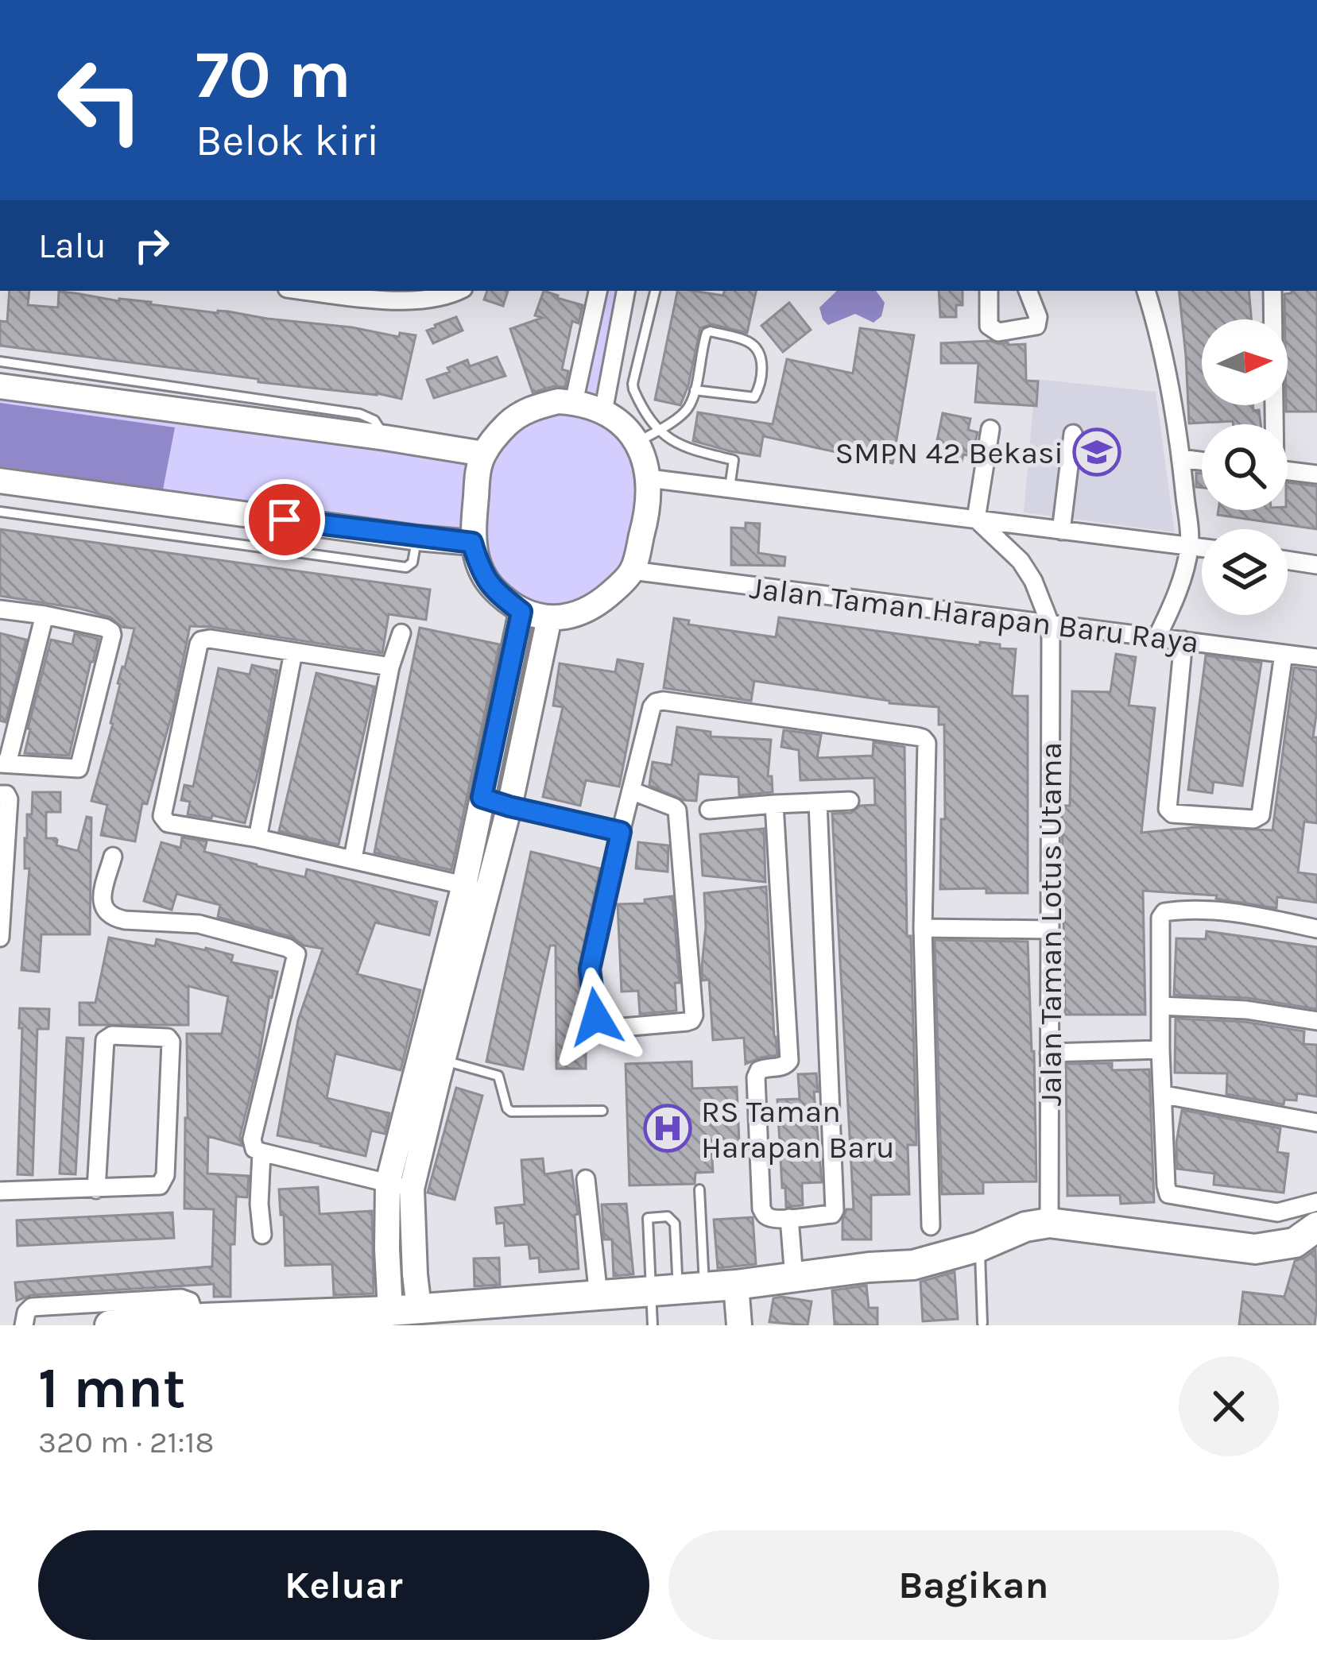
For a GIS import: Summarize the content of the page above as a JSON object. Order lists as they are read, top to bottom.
{
  "streets": {
    "street": ["Jalan Taman Harapan Baru Raya", "Jalan Taman Lotus Utama"]
  },
  "crossings": [
    ["Jalan Taman Harapan Baru Raya", "Jalan Taman Lotus Utama"]
  ],
  "places": {
    "school or university": ["SMPN 42 Bekasi"],
    "hospital": ["RS Taman Harapan Baru"]
  },
  "north": "right",
  "page": {
    "turn": ["70 m", "Belok kiri"],
    "then": "Lalu",
    "heading": ["1 mnt", "320 m · 21:18"],
    "buttons": ["Keluar", "Bagikan"]
  }
}
